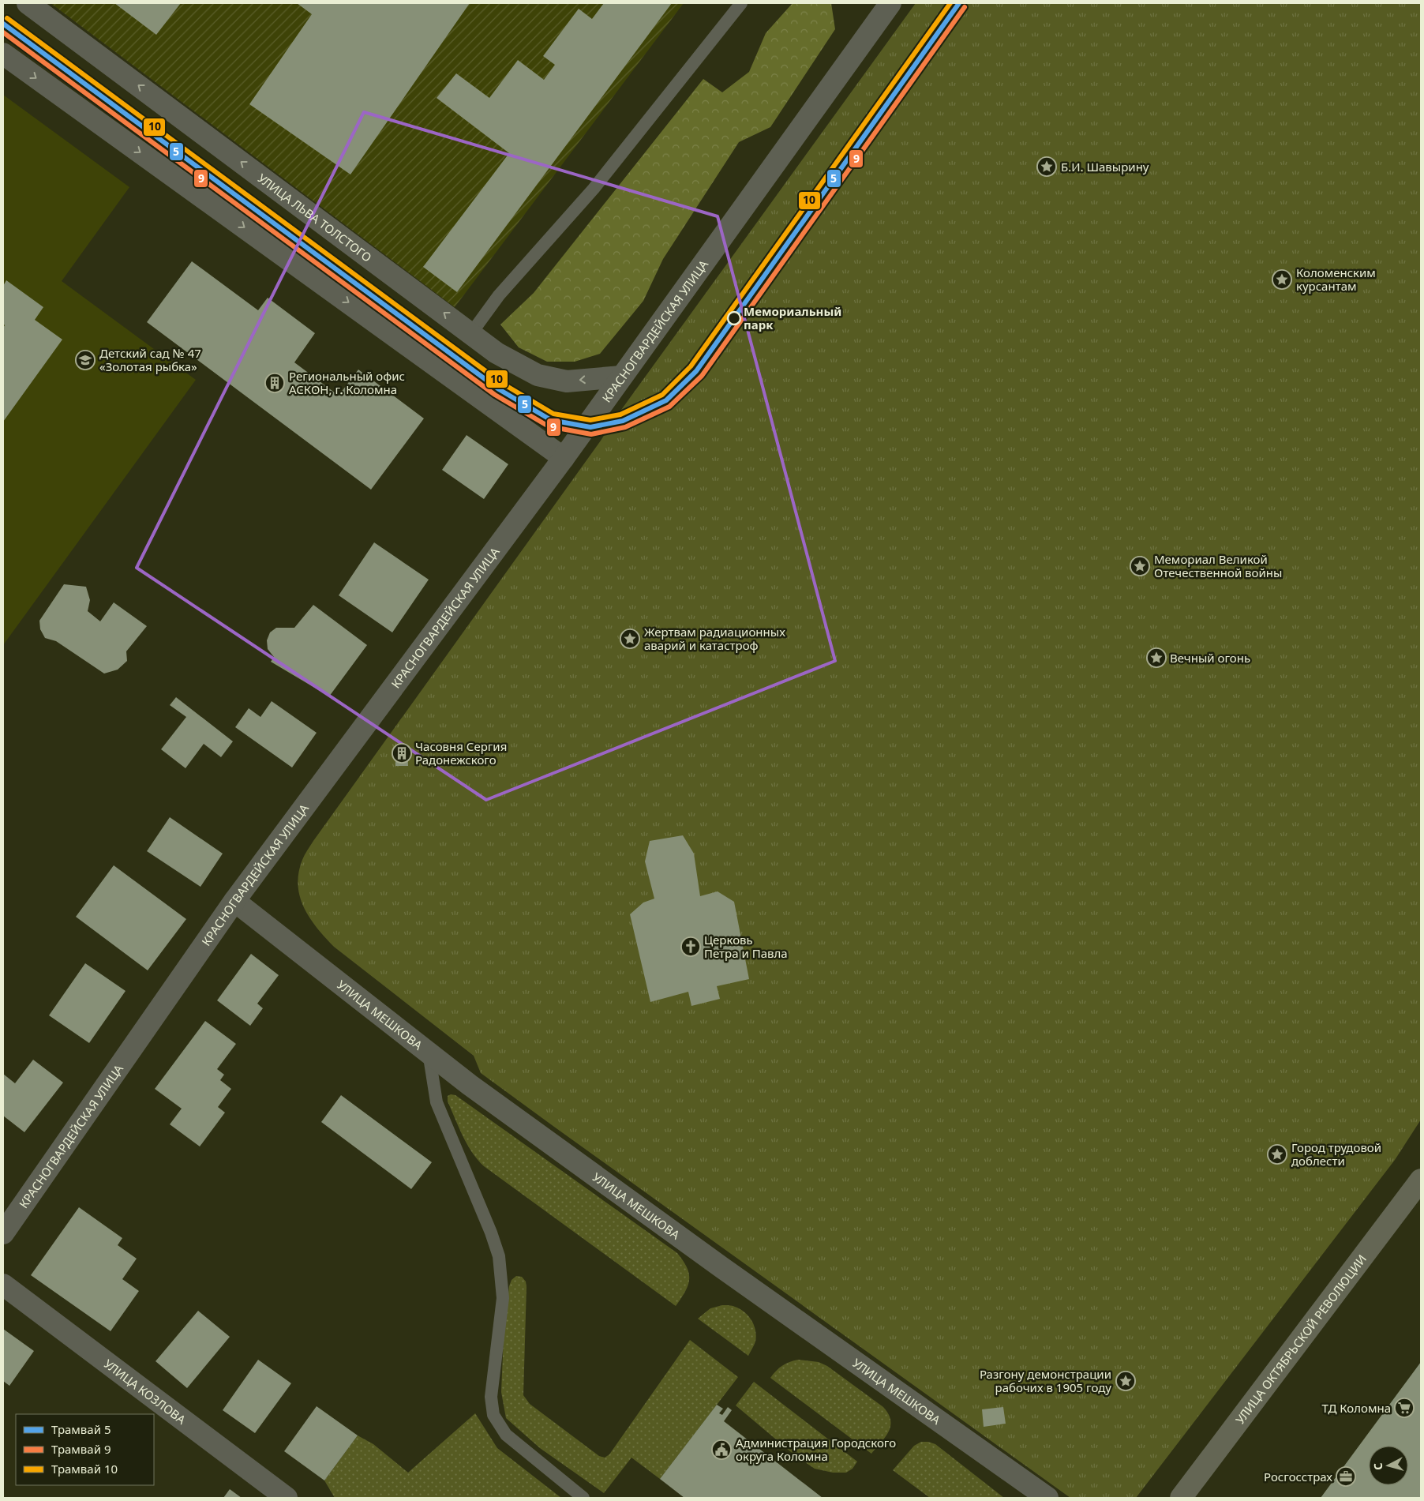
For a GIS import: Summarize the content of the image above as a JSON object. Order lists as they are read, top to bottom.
{
  "streets": {
    "main road": ["УЛИЦА ОКТЯБРЬСКОЙ РЕВОЛЮЦИИ"],
    "street": [
      "УЛИЦА ЛЬВА ТОЛСТОГО",
      "КРАСНОГВАРДЕЙСКАЯ УЛИЦА",
      "УЛИЦА МЕШКОВА",
      "УЛИЦА КОЗЛОВА"
    ]
  },
  "crossings": [
    ["УЛИЦА ЛЬВА ТОЛСТОГО", "КРАСНОГВАРДЕЙСКАЯ УЛИЦА"],
    ["КРАСНОГВАРДЕЙСКАЯ УЛИЦА", "УЛИЦА МЕШКОВА"]
  ],
  "places": {
    "place": [
      "Б.И. Шавырину",
      "Коломенским курсантам",
      "Мемориал Великой Отечественной войны",
      "Жертвам радиационных аварий и катастроф",
      "Вечный огонь",
      "Город трудовой доблести",
      "Разгону демонстрации рабочих в 1905 году"
    ],
    "other": ["Мемориальный парк"],
    "school or university": ["Детский сад № 47 «Золотая рыбка»"],
    "building": ["Региональный офис АСКОН, г. Коломна", "Часовня Сергия Радонежского"],
    "church": ["Церковь Петра и Павла"],
    "supermarket": ["ТД Коломна"],
    "public building": ["Администрация Городского округа Коломна"],
    "office": ["Росгосстрах"]
  },
  "lines": ["tram line 5", "tram line 10", "tram line 9"],
  "legend": ["Трамвай 5", "Трамвай 9", "Трамвай 10"],
  "north": "left"
}
